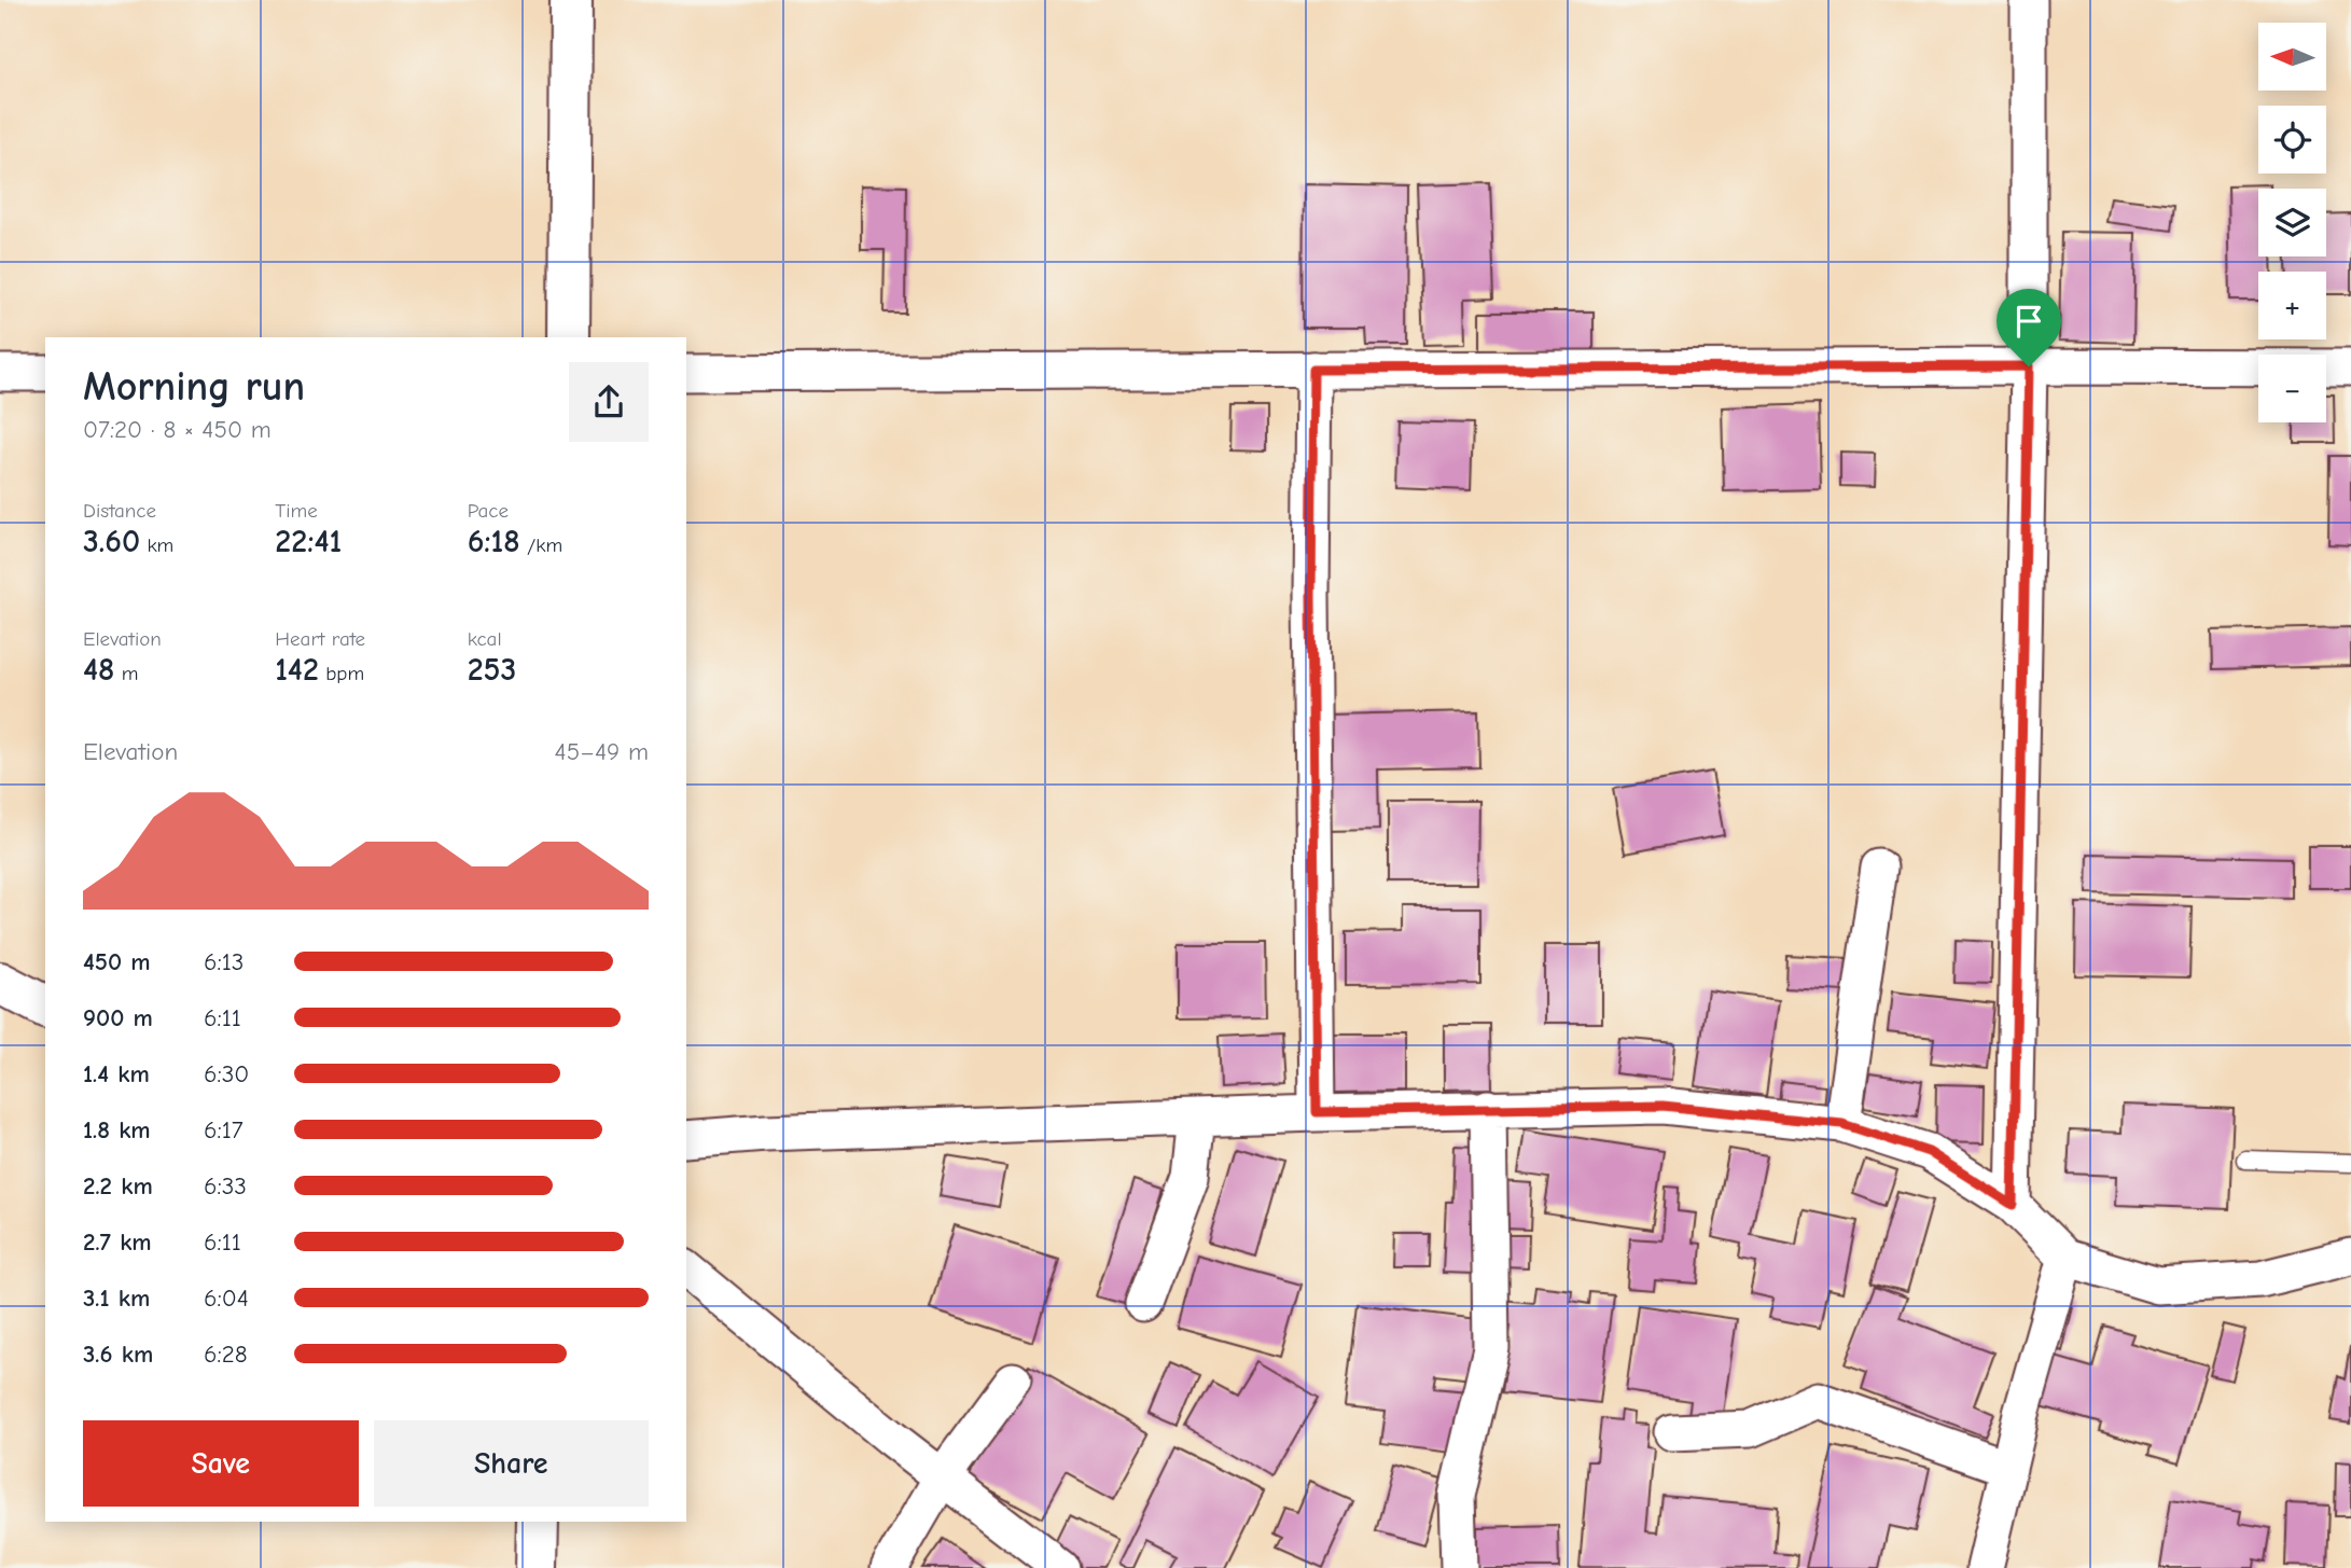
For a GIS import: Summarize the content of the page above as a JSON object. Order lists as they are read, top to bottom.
{
  "north": "left",
  "page": {
    "map_buttons": ["+", "−"],
    "heading": ["Morning run", "07:20 · 8 × 450 m"],
    "stats": [
      ["Distance", "3.60 km"],
      ["Time", "22:41"],
      ["Pace", "6:18 /km"],
      ["Elevation", "48 m"],
      ["Heart rate", "142 bpm"],
      ["kcal", "253"]
    ],
    "chart": ["Elevation", "45–49 m"],
    "list": [
      {
        "name": "450 m",
        "note": "6:13"
      },
      {
        "name": "900 m",
        "note": "6:11"
      },
      {
        "name": "1.4 km",
        "note": "6:30"
      },
      {
        "name": "1.8 km",
        "note": "6:17"
      },
      {
        "name": "2.2 km",
        "note": "6:33"
      },
      {
        "name": "2.7 km",
        "note": "6:11"
      },
      {
        "name": "3.1 km",
        "note": "6:04"
      },
      {
        "name": "3.6 km",
        "note": "6:28"
      }
    ],
    "buttons": ["Save", "Share"]
  }
}
